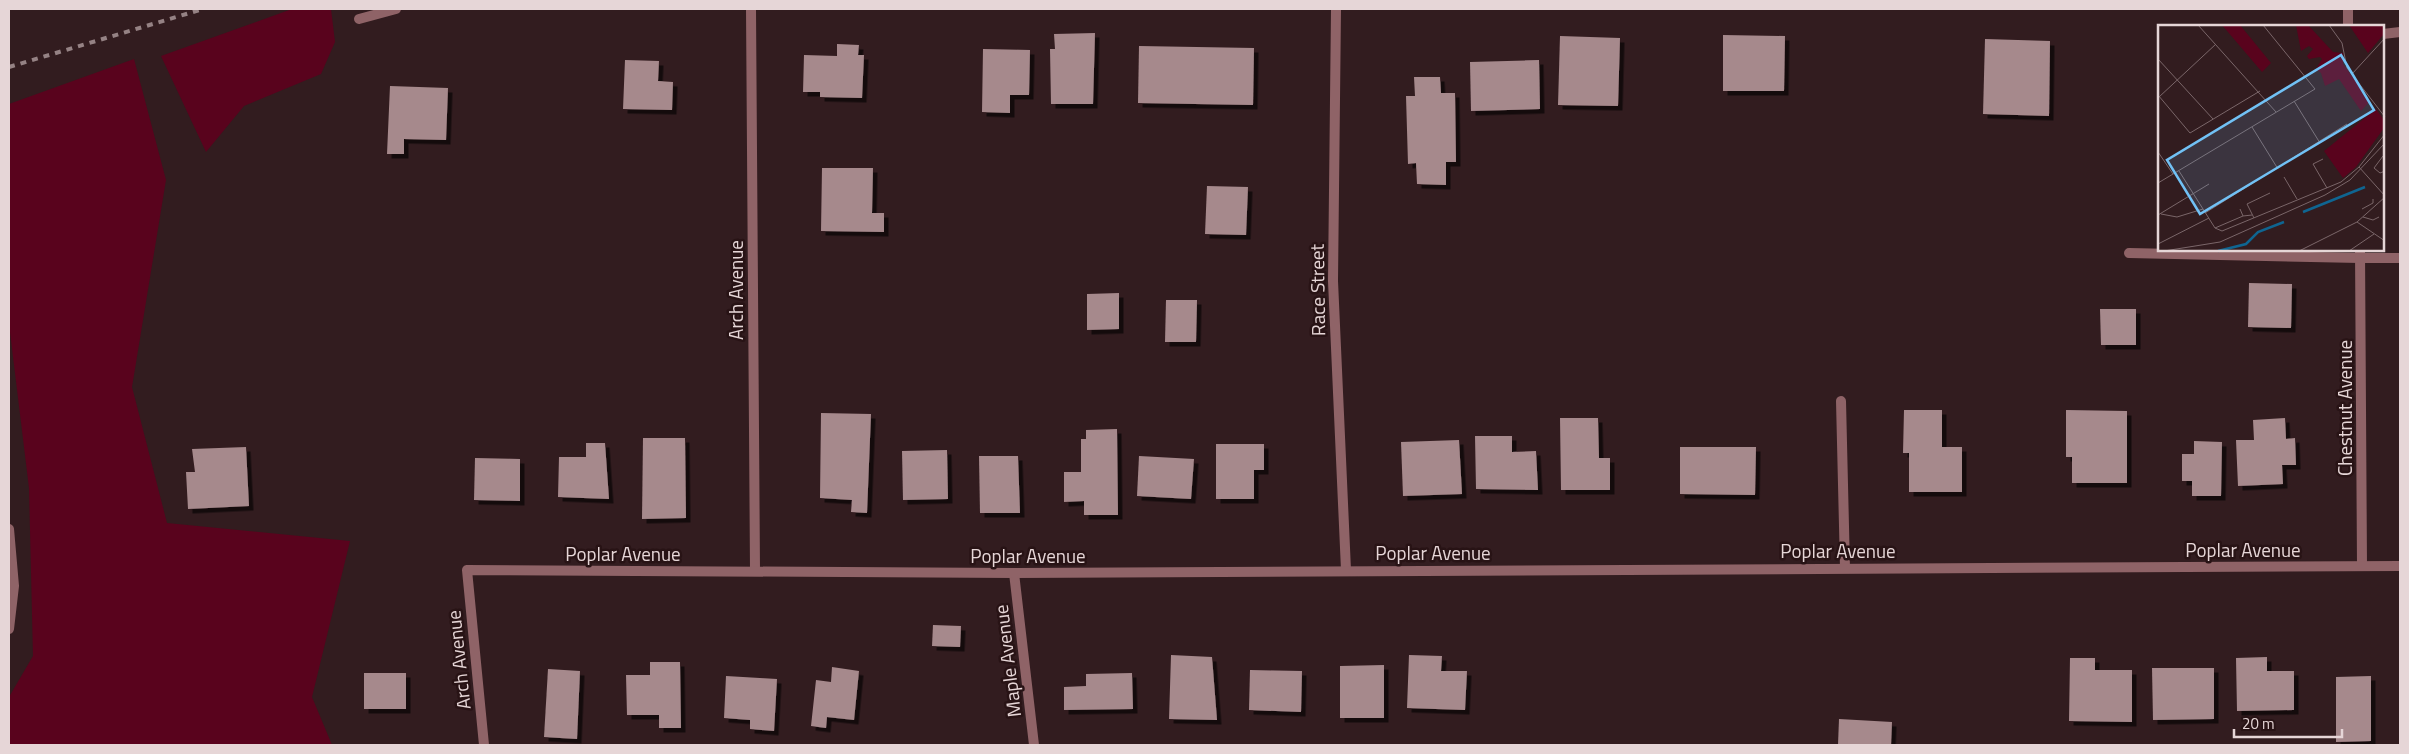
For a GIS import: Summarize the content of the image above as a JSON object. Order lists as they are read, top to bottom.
{
  "streets": {
    "street": [
      "Arch Avenue",
      "Race Street",
      "Chestnut Avenue",
      "Poplar Avenue",
      "Maple Avenue"
    ]
  },
  "crossings": [
    ["Arch Avenue", "Poplar Avenue"],
    ["Race Street", "Poplar Avenue"],
    ["Chestnut Avenue", "Poplar Avenue"],
    ["Poplar Avenue", "Maple Avenue"]
  ],
  "scale_bar": "20 m"
}
